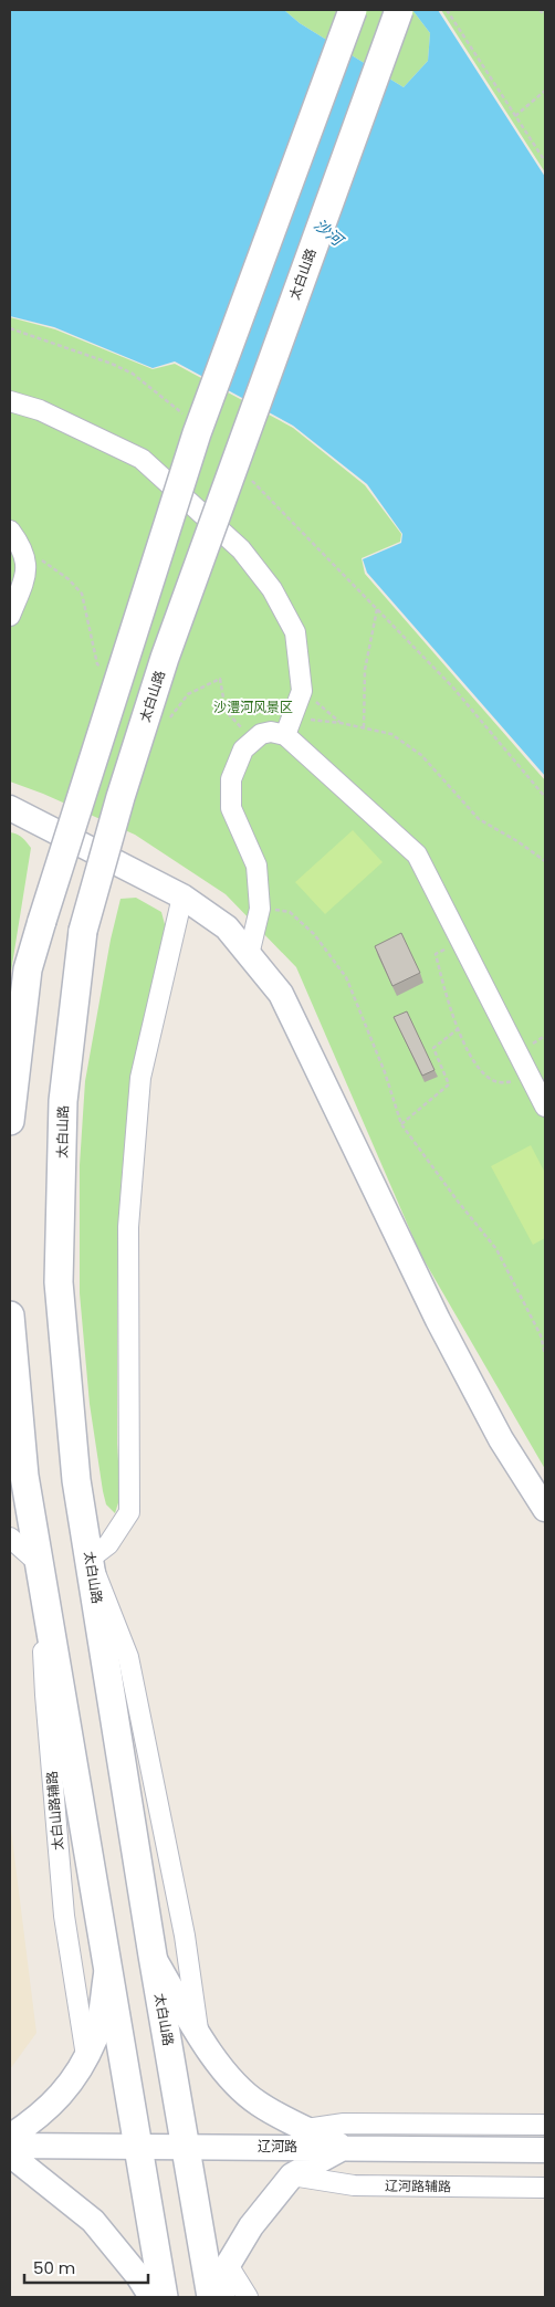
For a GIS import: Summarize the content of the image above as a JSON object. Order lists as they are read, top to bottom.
{
  "streets": {
    "main road": ["太白山路"],
    "street": ["太白山路辅路", "辽河路", "辽河路辅路"]
  },
  "crossings": [
    ["太白山路", "辽河路"]
  ],
  "water": ["沙河"],
  "parks": ["沙澧河风景区"],
  "scale_bar": "50 m"
}
